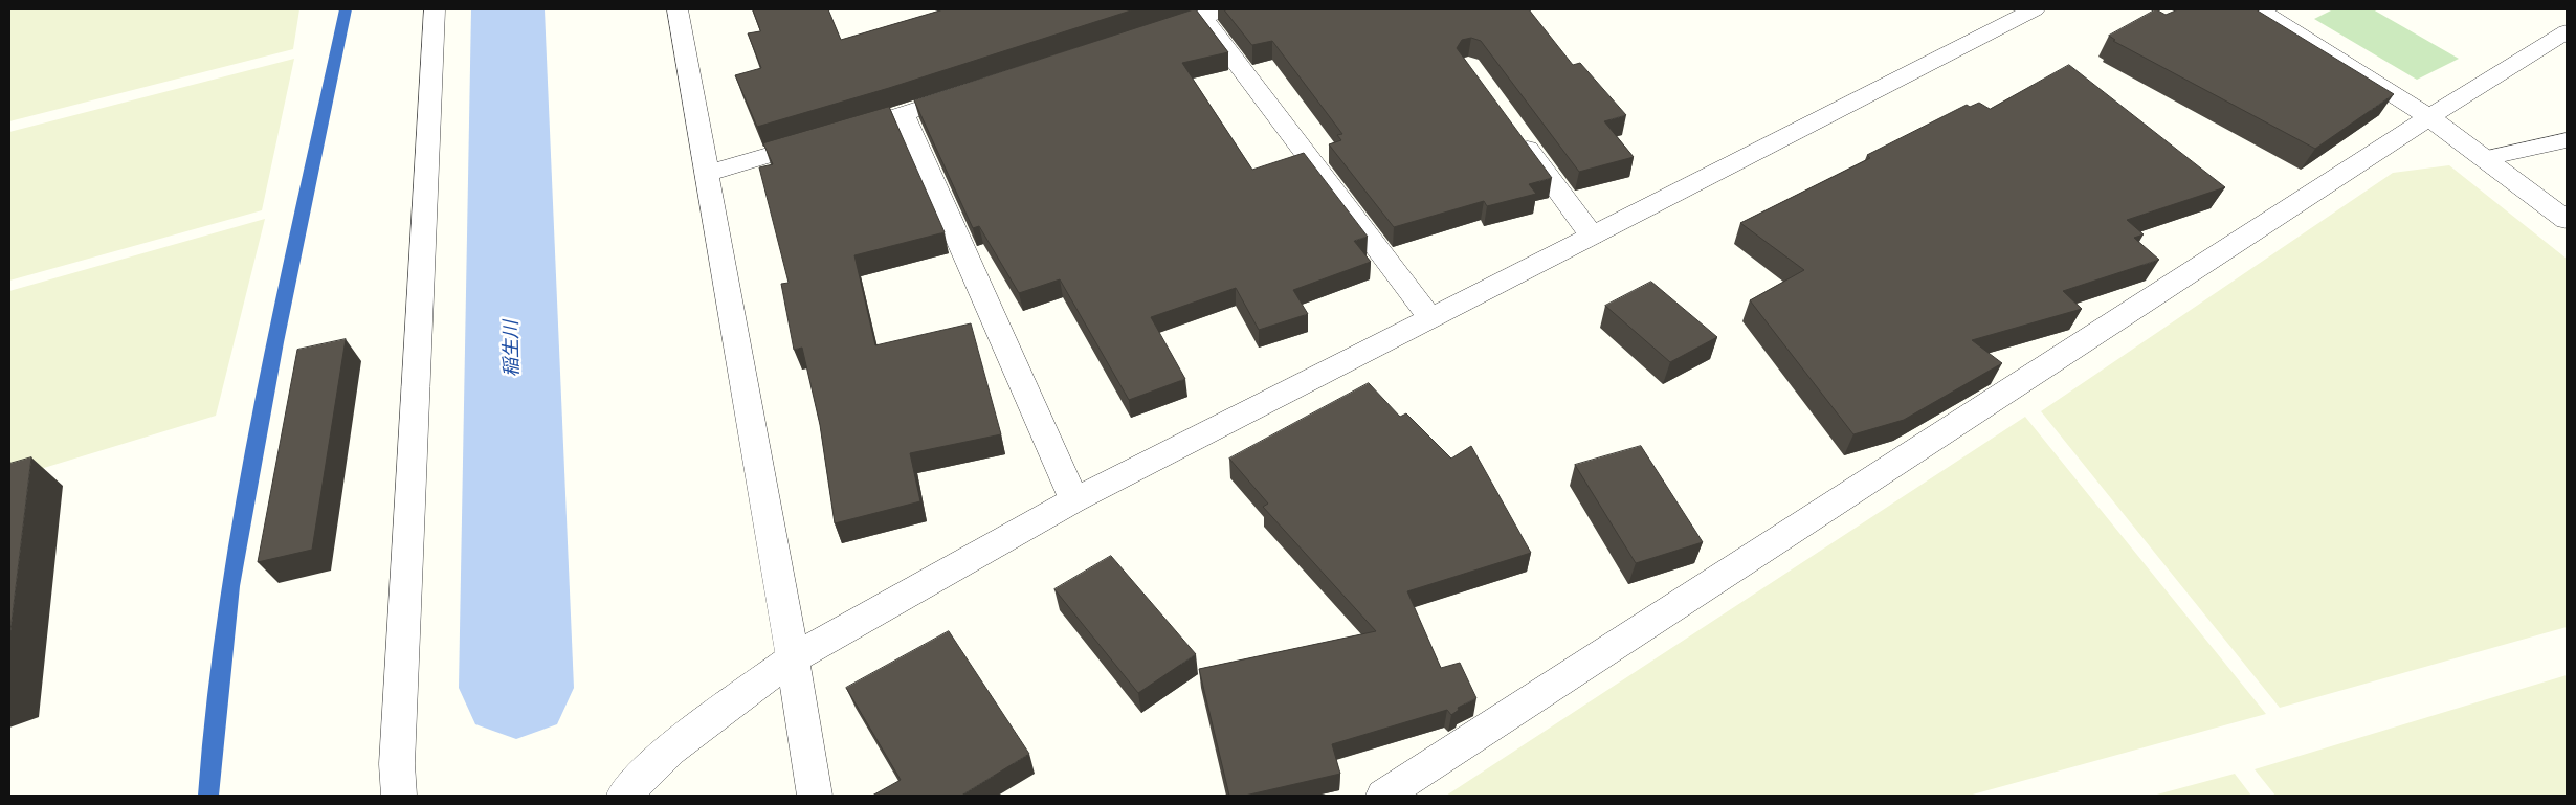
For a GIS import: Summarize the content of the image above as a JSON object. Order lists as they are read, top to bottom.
{
  "water": ["稲生川"]
}
